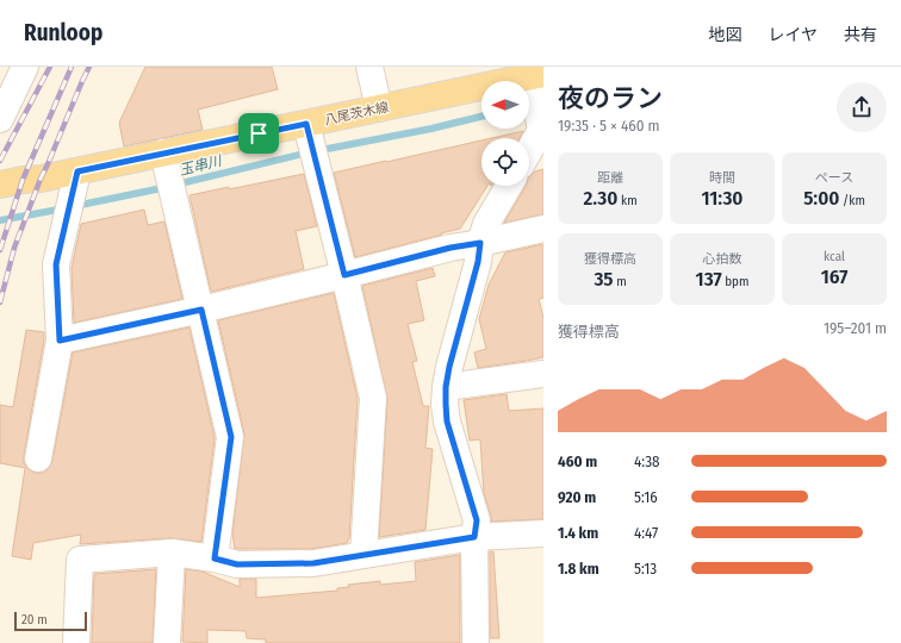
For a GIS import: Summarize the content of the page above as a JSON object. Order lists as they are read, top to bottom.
{
  "streets": {
    "main road": ["八尾茨木線"]
  },
  "water": ["玉串川"],
  "scale_bar": "20 m",
  "north": "left",
  "page": {
    "header": "Runloop",
    "nav": ["地図", "レイヤ", "共有"],
    "heading": ["夜のラン", "19:35 · 5 × 460 m"],
    "stats": [
      ["距離", "2.30 km"],
      ["時間", "11:30"],
      ["ペース", "5:00 /km"],
      ["獲得標高", "35 m"],
      ["心拍数", "137 bpm"],
      ["kcal", "167"]
    ],
    "chart": ["獲得標高", "195–201 m"],
    "list": [
      {
        "name": "460 m",
        "note": "4:38"
      },
      {
        "name": "920 m",
        "note": "5:16"
      },
      {
        "name": "1.4 km",
        "note": "4:47"
      },
      {
        "name": "1.8 km",
        "note": "5:13"
      }
    ],
    "scale": "20 m"
  }
}
